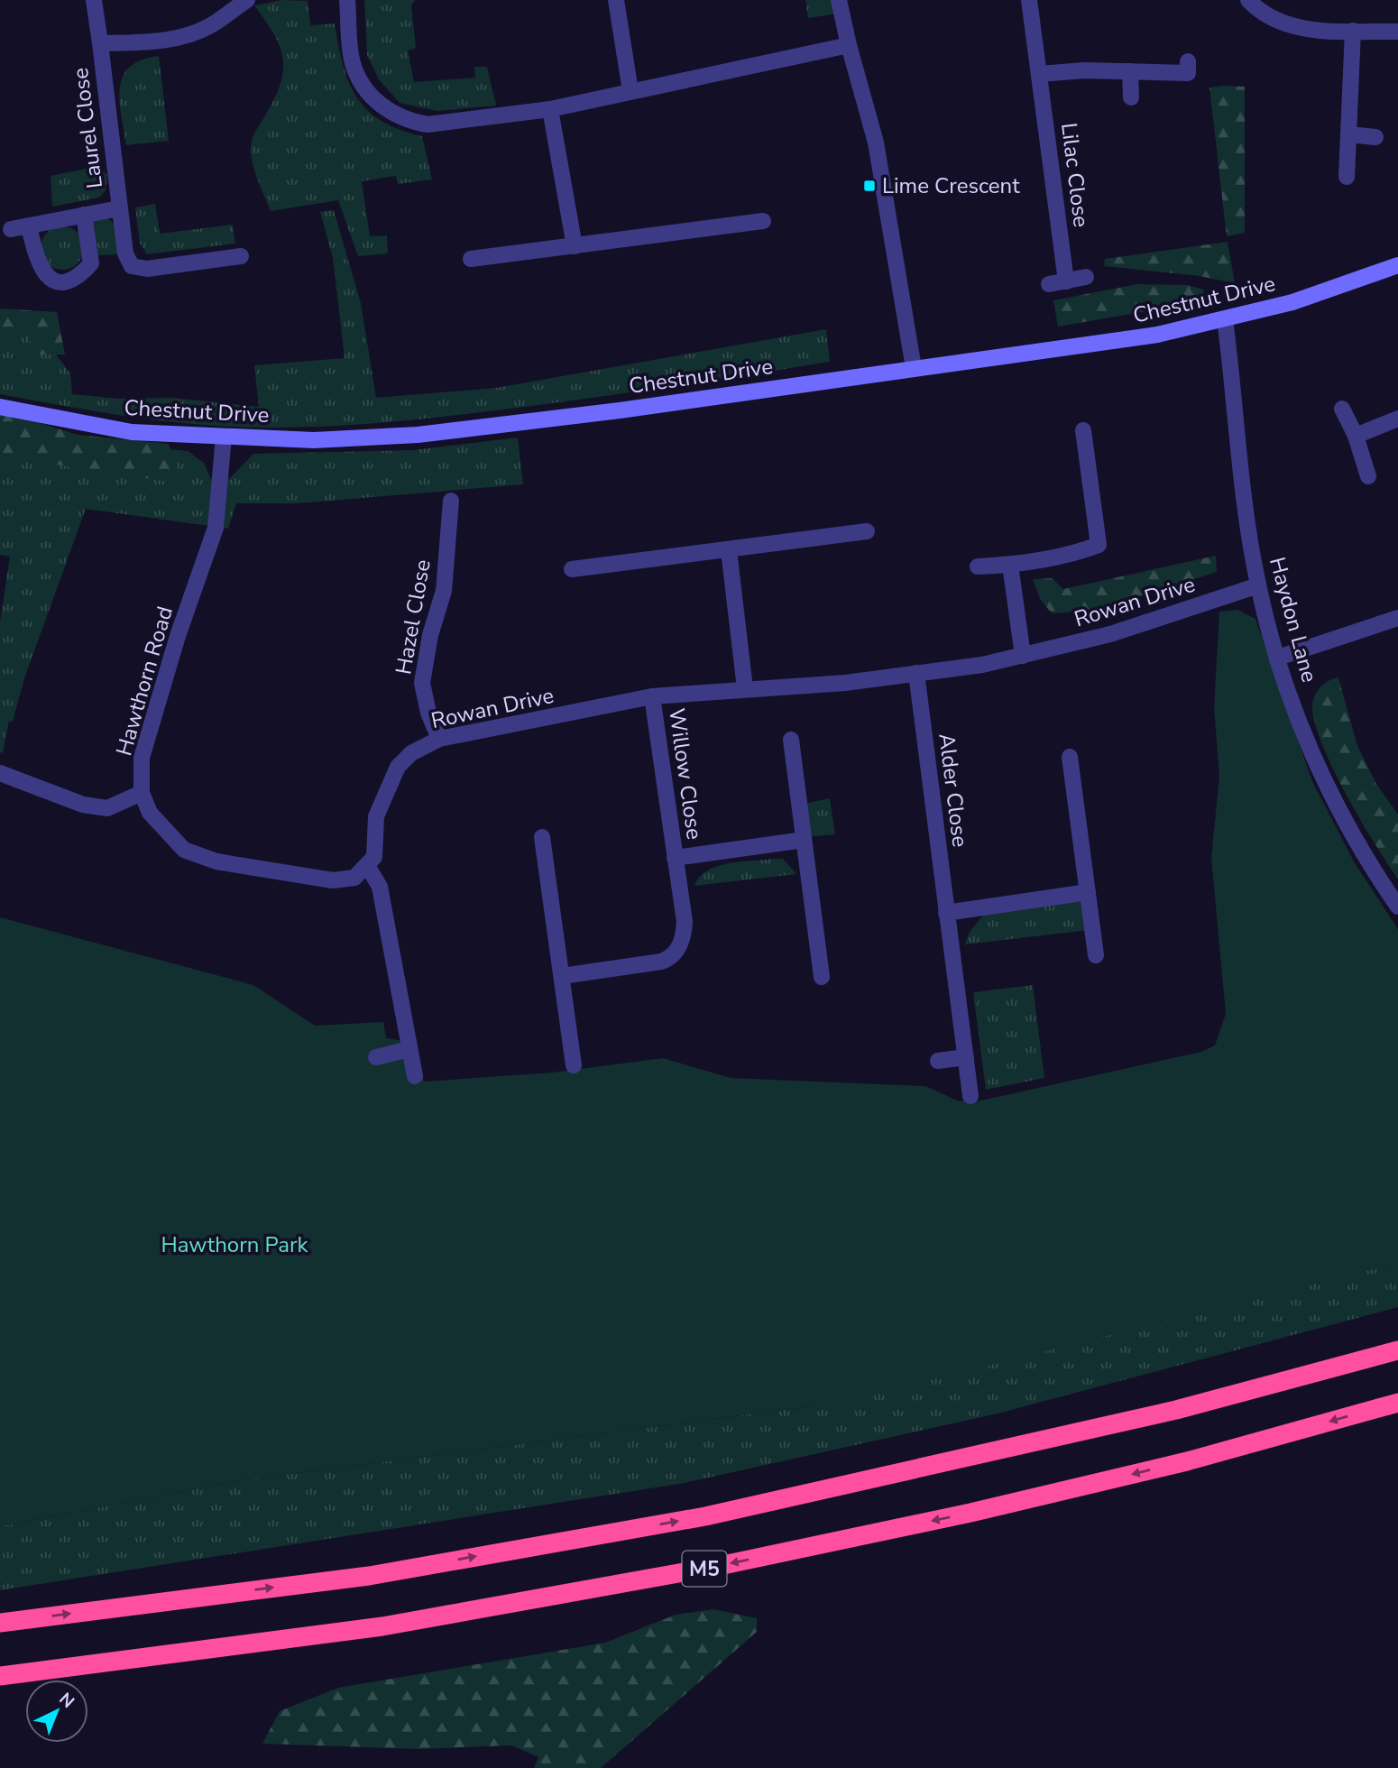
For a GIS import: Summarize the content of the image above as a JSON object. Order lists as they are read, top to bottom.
{
  "streets": {
    "highway": ["M5"],
    "street": [
      "Laurel Close",
      "Lilac Close",
      "Chestnut Drive",
      "Rowan Drive",
      "Hazel Close",
      "Haydon Lane",
      "Hawthorn Road",
      "Willow Close",
      "Alder Close"
    ]
  },
  "crossings": [
    ["Chestnut Drive", "Haydon Lane"],
    ["Chestnut Drive", "Hawthorn Road"],
    ["Rowan Drive", "Hazel Close"],
    ["Rowan Drive", "Haydon Lane"],
    ["Rowan Drive", "Hawthorn Road"],
    ["Rowan Drive", "Willow Close"],
    ["Rowan Drive", "Alder Close"]
  ],
  "parks": ["Hawthorn Park"],
  "places": {
    "transit": ["Lime Crescent"]
  },
  "north": "top right"
}
